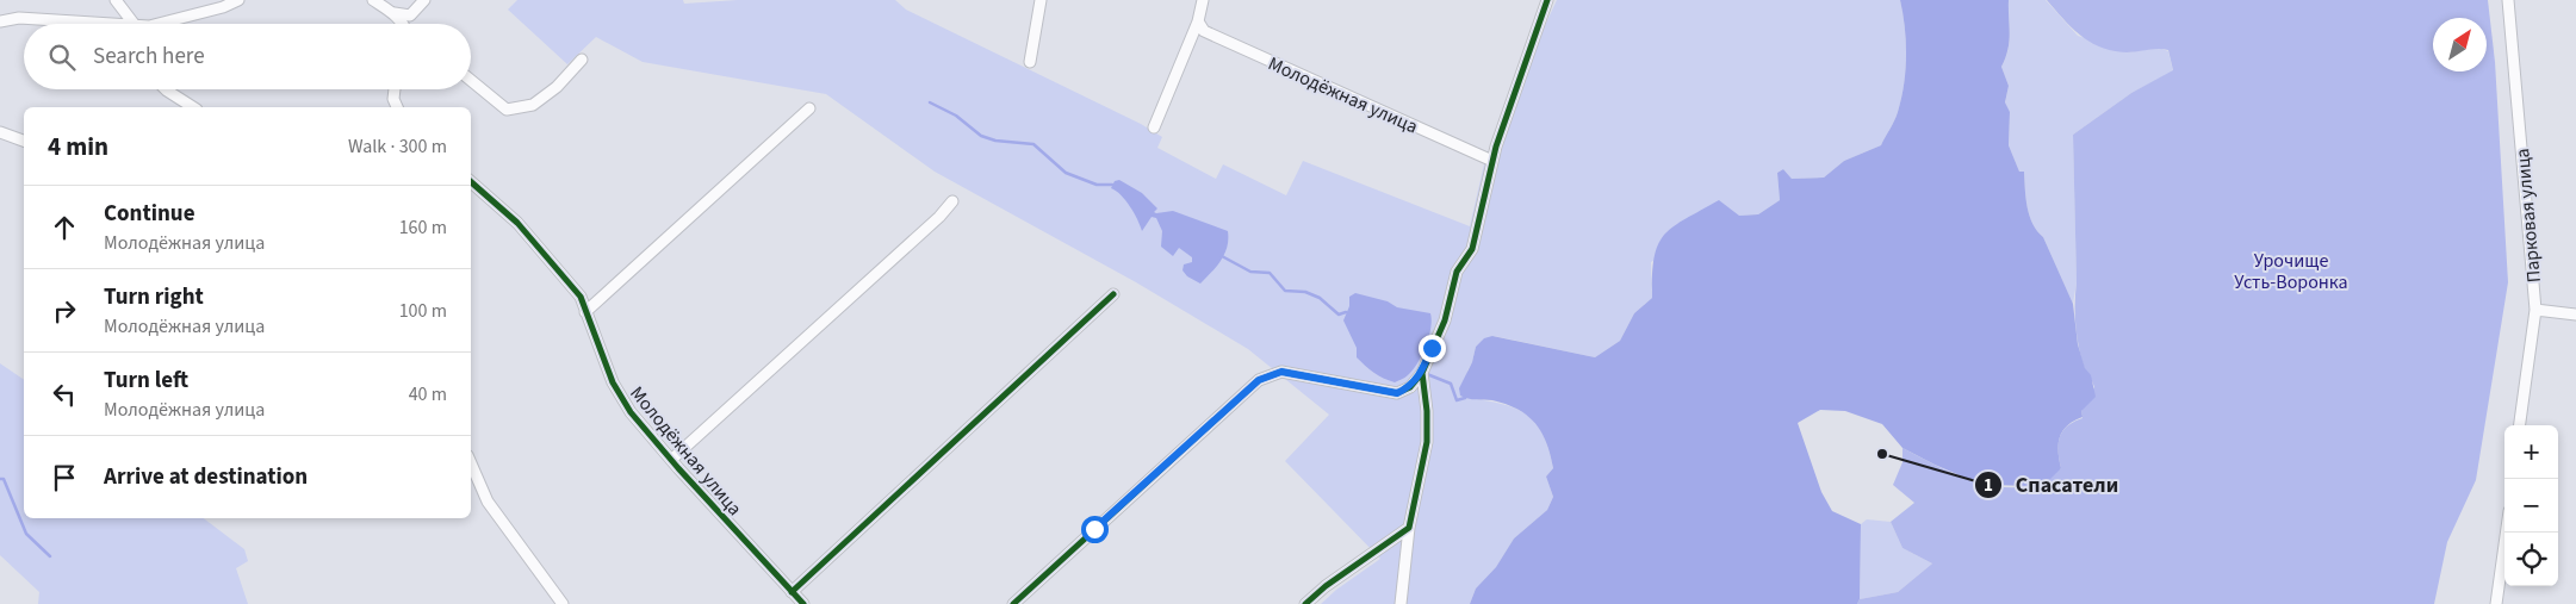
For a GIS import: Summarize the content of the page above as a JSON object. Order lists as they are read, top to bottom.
{
  "streets": {
    "street": ["Молодёжная улица", "Парковая улица"]
  },
  "parks": ["Урочище Усть-Воронка"],
  "places": ["Спасатели"],
  "north": "top right",
  "page": {
    "search": "Search here",
    "heading": ["4 min", "Walk · 300 m"],
    "list": [
      ["Continue", "Молодёжная улица", "160 m"],
      ["Turn right", "Молодёжная улица", "100 m"],
      ["Turn left", "Молодёжная улица", "40 m"],
      "Arrive at destination"
    ],
    "map_buttons": ["+", "−"]
  }
}
